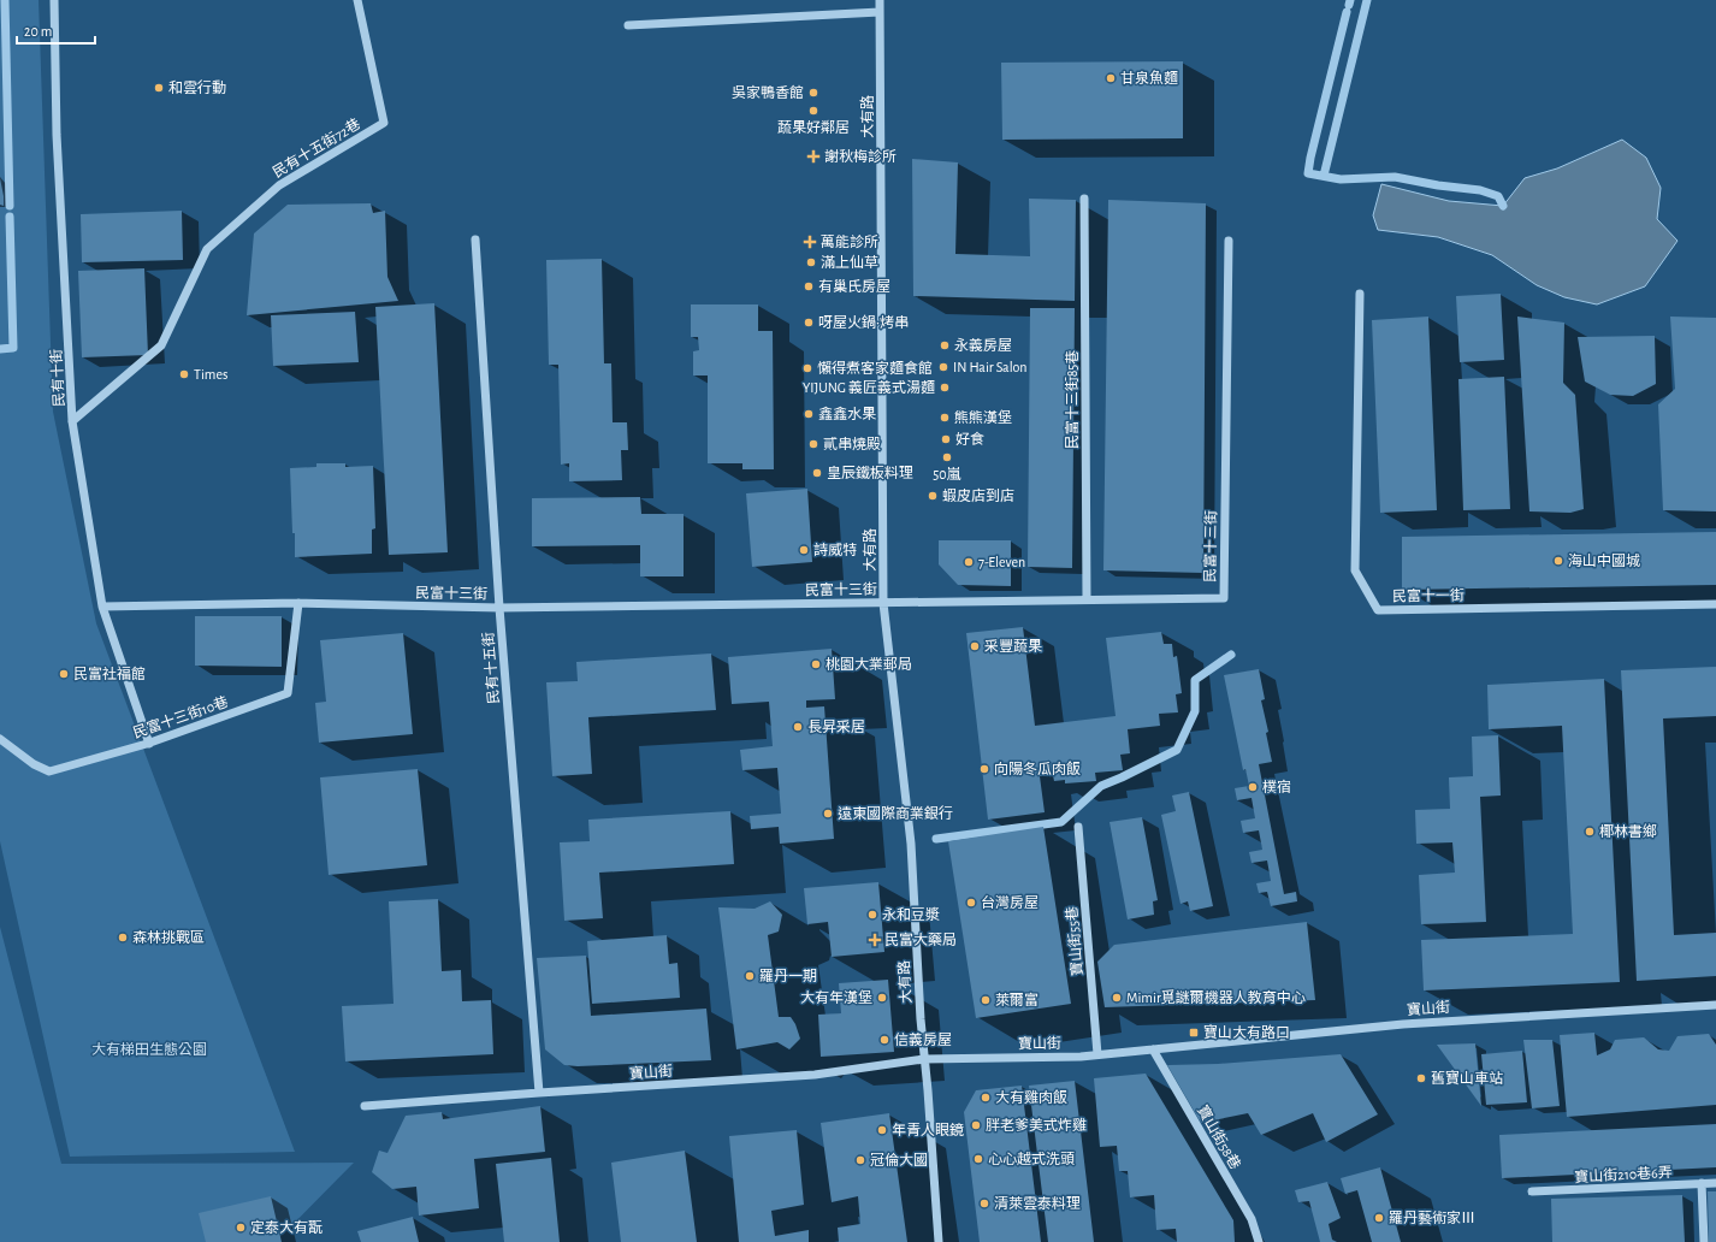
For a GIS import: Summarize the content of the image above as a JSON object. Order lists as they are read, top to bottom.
{
  "streets": {
    "street": [
      "大有路",
      "民有十五街72巷",
      "民有十街",
      "民富十三街85巷",
      "民富十三街",
      "民富十一街",
      "民有十五街",
      "民富十三街10巷",
      "寶山街55巷",
      "寶山街",
      "寶山街58巷",
      "寶山街210巷6弄"
    ]
  },
  "crossings": [
    ["大有路", "民富十三街"],
    ["大有路", "寶山街"],
    ["民有十五街72巷", "民有十街"],
    ["民有十街", "民富十三街"],
    ["民有十街", "民富十三街10巷"],
    ["民富十三街85巷", "民富十三街"],
    ["民富十三街", "民有十五街"],
    ["民富十三街", "民富十三街10巷"],
    ["民有十五街", "寶山街"],
    ["寶山街55巷", "寶山街"],
    ["寶山街", "寶山街58巷"]
  ],
  "parks": ["大有梯田生態公園"],
  "places": {
    "other": [
      "甘泉魚麵",
      "和雲行動",
      "吳家鴨香館",
      "蔬果好鄰居",
      "滿上仙草",
      "有巢氏房屋",
      "呀屋火鍋•烤串",
      "永義房屋",
      "IN Hair Salon",
      "懶得煮客家麵食館",
      "Times",
      "YIJUNG 義匠義式湯麵",
      "鑫鑫水果",
      "熊熊漢堡",
      "好食",
      "貳串燒殿",
      "50嵐",
      "皇辰鐵板料理",
      "蝦皮店到店",
      "詩威特",
      "海山中國城",
      "7-Eleven",
      "采豐蔬果",
      "桃園大業郵局",
      "民富社福館",
      "長昇采居",
      "向陽冬瓜肉飯",
      "樸宿",
      "遠東國際商業銀行",
      "椰林書鄉",
      "台灣房屋",
      "永和豆漿",
      "森林挑戰區",
      "羅丹一期",
      "大有年漢堡",
      "Mimir覓謎爾機器人教育中心",
      "萊爾富",
      "信義房屋",
      "舊寶山車站",
      "大有雞肉飯",
      "胖老爹美式炸雞",
      "年青人眼鏡",
      "心心越式洗頭",
      "冠倫大國",
      "清萊雲泰料理",
      "羅丹藝術家Ⅲ",
      "定泰大有翫"
    ],
    "health": ["謝秋梅診所", "萬能診所", "民富大藥局"],
    "transit": ["寶山大有路口"]
  },
  "scale_bar": "20 m"
}
